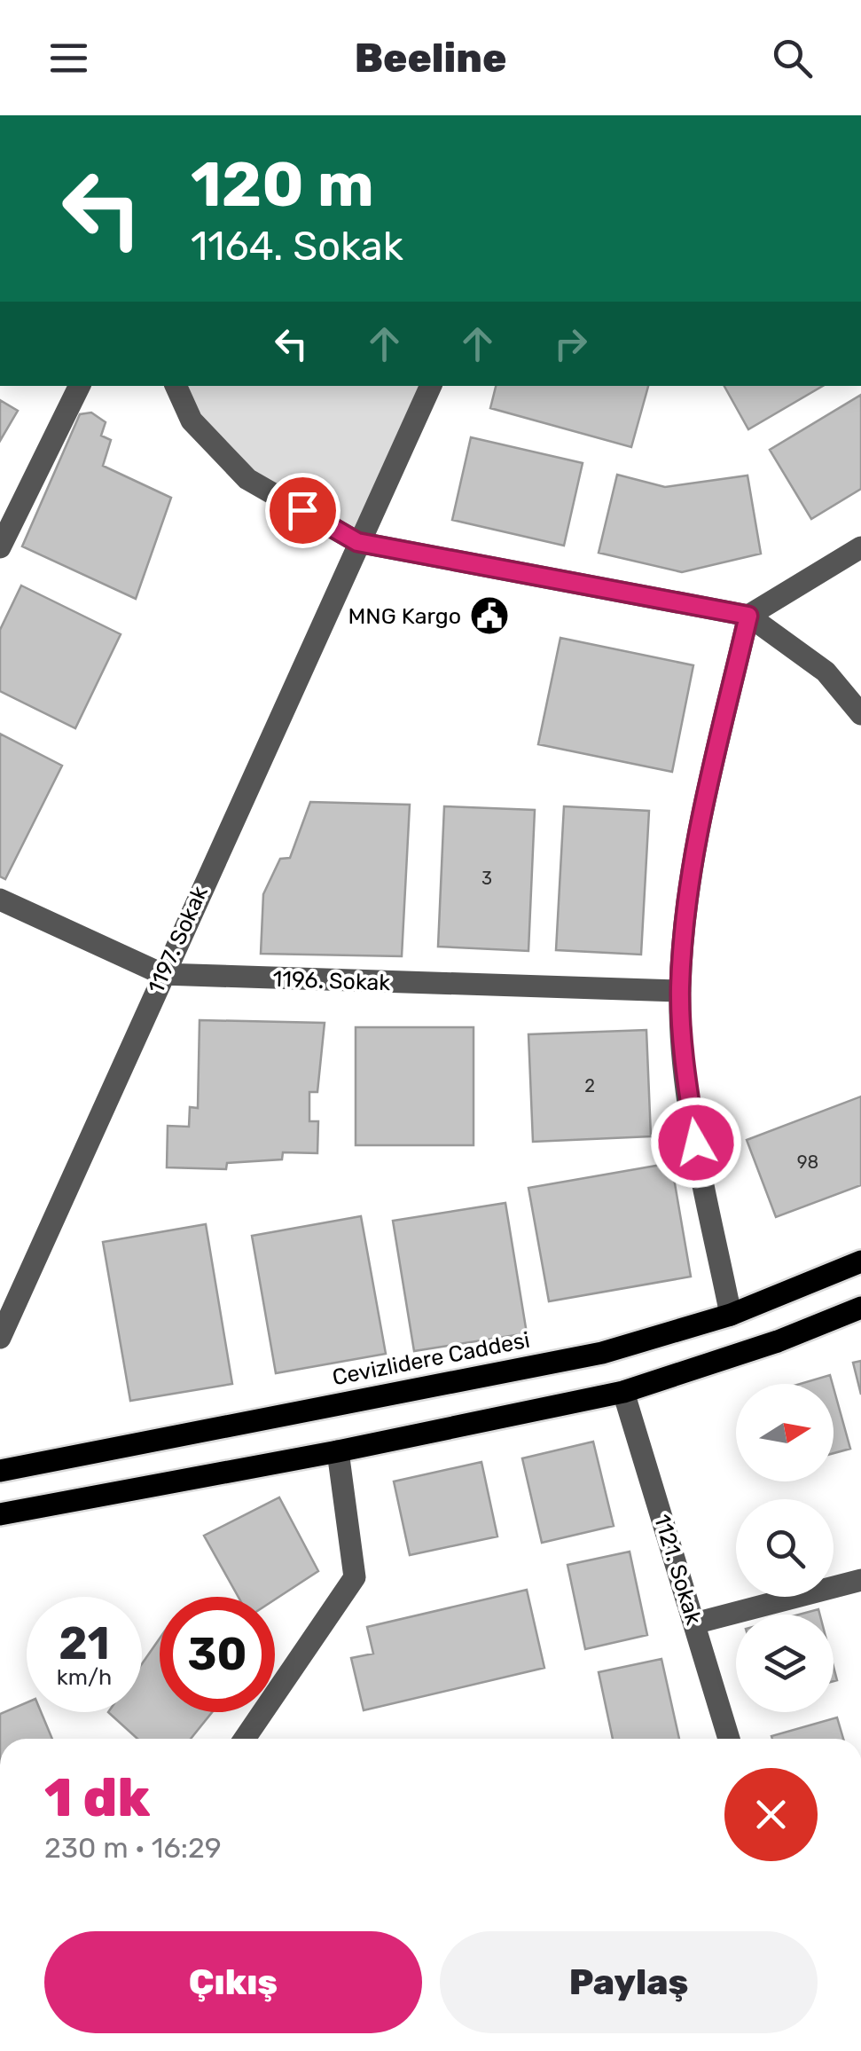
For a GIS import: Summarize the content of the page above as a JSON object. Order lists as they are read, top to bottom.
{
  "streets": {
    "main road": ["Cevizlidere Caddesi"],
    "street": ["1197. Sokak", "1196. Sokak", "1121. Sokak"]
  },
  "crossings": [
    ["1197. Sokak", "1196. Sokak"]
  ],
  "places": {
    "public building": ["MNG Kargo"]
  },
  "house_numbers": ["3", "2", "98"],
  "north": "right",
  "page": {
    "header": "Beeline",
    "turn": ["120 m", "1164. Sokak"],
    "speed": "21 km/h",
    "limit": "30",
    "heading": ["1 dk", "230 m · 16:29"],
    "buttons": ["Çıkış", "Paylaş"]
  }
}
